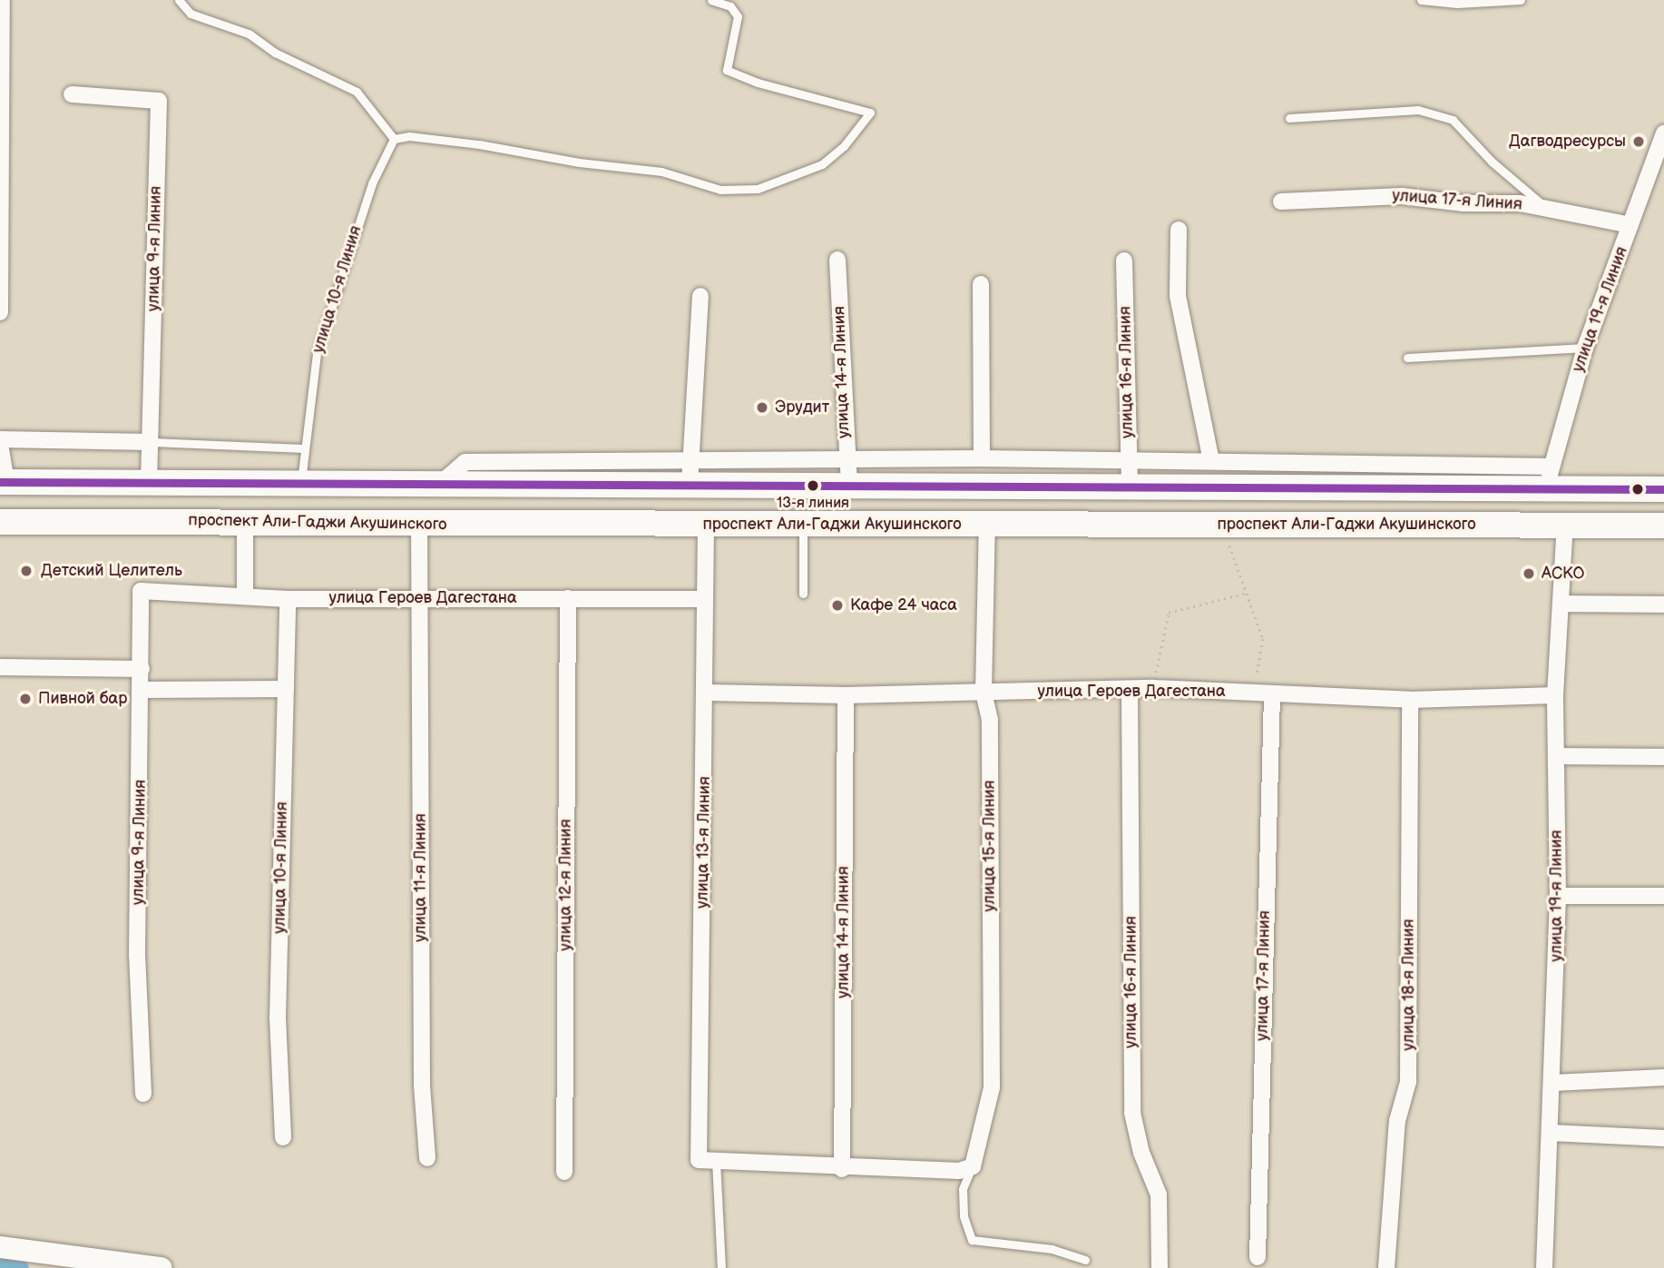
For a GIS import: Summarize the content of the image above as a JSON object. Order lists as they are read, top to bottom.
{
  "streets": {
    "main road": ["проспект Али-Гаджи Акушинского"],
    "street": [
      "улица 17-я Линия",
      "улица 9-я Линия",
      "улица 10-я Линия",
      "улица 19-я Линия",
      "улица 14-я Линия",
      "улица 16-я Линия",
      "улица Героев Дагестана",
      "улица 13-я Линия",
      "улица 15-я Линия",
      "улица 11-я Линия",
      "улица 12-я Линия",
      "улица 18-я Линия"
    ]
  },
  "crossings": [
    ["улица 17-я Линия", "улица 19-я Линия"],
    ["улица 17-я Линия", "улица Героев Дагестана"],
    ["улица 9-я Линия", "улица Героев Дагестана"],
    ["улица 10-я Линия", "улица Героев Дагестана"],
    ["улица 19-я Линия", "проспект Али-Гаджи Акушинского"],
    ["улица 19-я Линия", "улица Героев Дагестана"],
    ["улица 14-я Линия", "улица Героев Дагестана"],
    ["улица 16-я Линия", "улица Героев Дагестана"],
    ["проспект Али-Гаджи Акушинского", "улица 13-я Линия"],
    ["проспект Али-Гаджи Акушинского", "улица 15-я Линия"],
    ["проспект Али-Гаджи Акушинского", "улица 11-я Линия"],
    ["улица Героев Дагестана", "улица 13-я Линия"],
    ["улица Героев Дагестана", "улица 15-я Линия"],
    ["улица Героев Дагестана", "улица 11-я Линия"],
    ["улица Героев Дагестана", "улица 12-я Линия"],
    ["улица Героев Дагестана", "улица 18-я Линия"]
  ],
  "places": [
    "Дагводресурсы",
    "Эрудит",
    "13-я линия",
    "Детский Целитель",
    "АСКО",
    "Кафе 24 часа",
    "Пивной бар"
  ]
}
